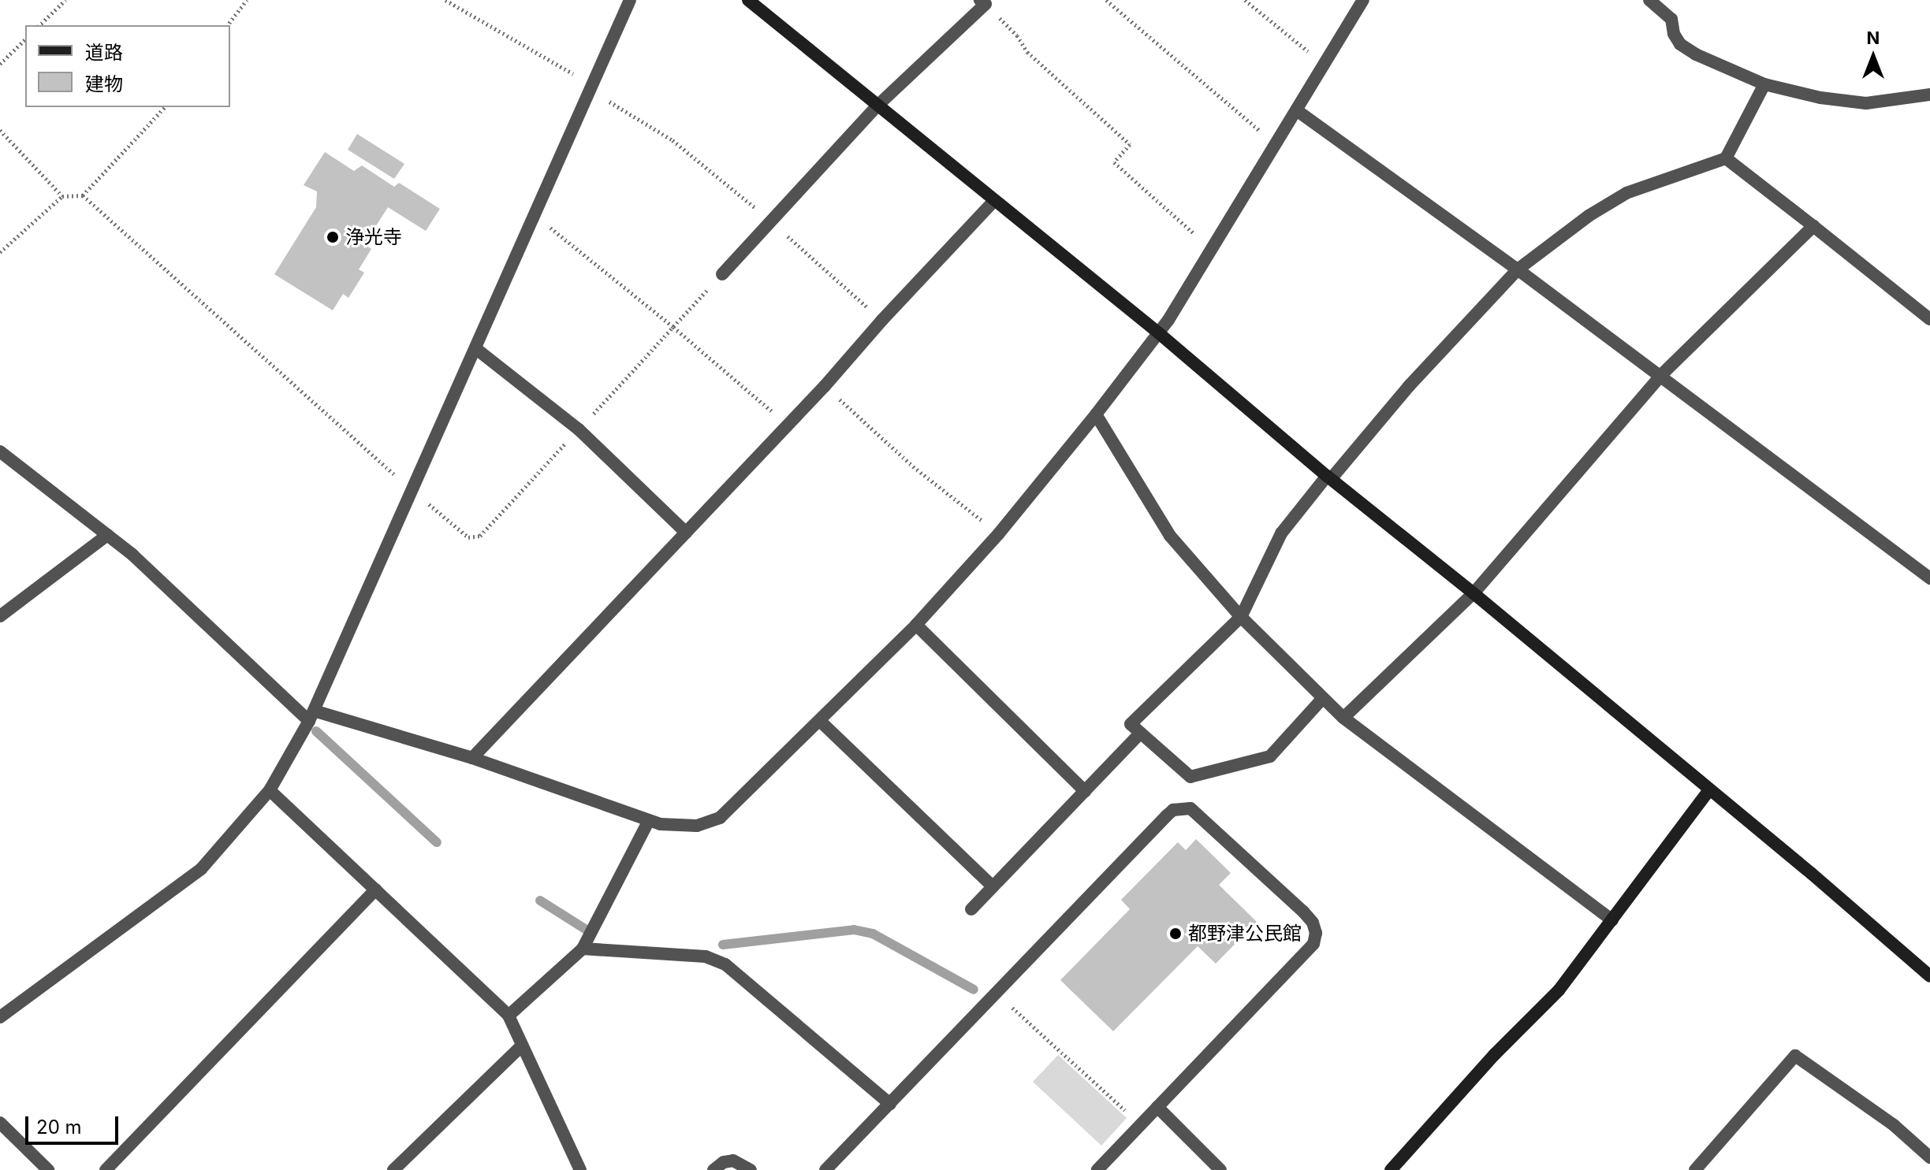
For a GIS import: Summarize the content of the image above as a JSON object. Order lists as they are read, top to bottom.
{
  "places": ["浄光寺", "都野津公民館"],
  "legend": ["道路", "建物"],
  "scale_bar": "20 m",
  "north": "top"
}
